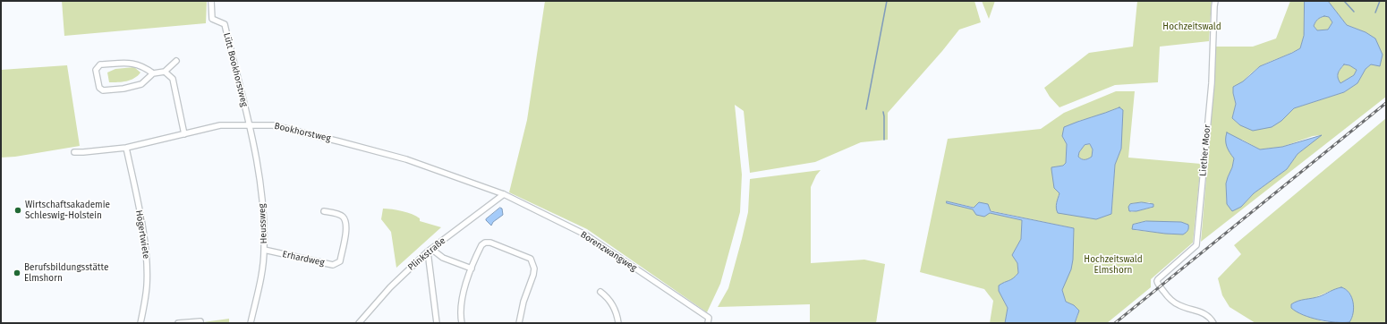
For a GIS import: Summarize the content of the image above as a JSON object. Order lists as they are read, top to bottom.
{
  "streets": {
    "street": [
      "Lütt Bookhorstweg",
      "Bookhorstweg",
      "Liether Moor",
      "Heussweg",
      "Högertwiete",
      "Borenzwangweg",
      "Plinkstraße",
      "Erhardweg"
    ]
  },
  "crossings": [
    ["Lütt Bookhorstweg", "Bookhorstweg"],
    ["Lütt Bookhorstweg", "Heussweg"],
    ["Bookhorstweg", "Heussweg"],
    ["Bookhorstweg", "Högertwiete"],
    ["Bookhorstweg", "Borenzwangweg"],
    ["Bookhorstweg", "Plinkstraße"],
    ["Heussweg", "Erhardweg"],
    ["Borenzwangweg", "Plinkstraße"]
  ],
  "parks": ["Hochzeitswald", "Hochzeitswald Elmshorn"],
  "places": ["Wirtschaftsakademie Schleswig-Holstein", "Berufsbildungsstätte Elmshorn"]
}
